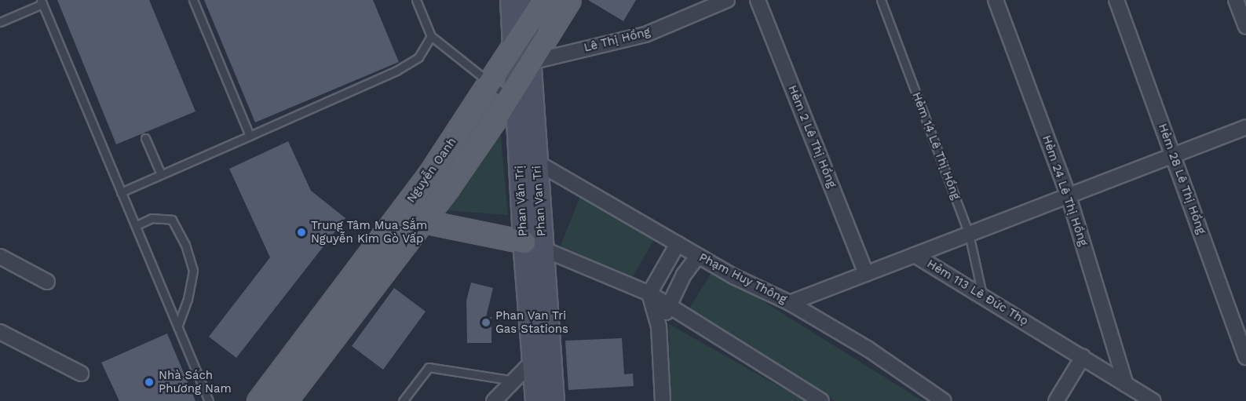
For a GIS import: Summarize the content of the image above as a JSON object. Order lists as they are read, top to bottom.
{
  "streets": {
    "main road": ["Nguyễn Oanh", "Phan Văn Trị", "Phan Van Tri"],
    "street": [
      "Lê Thị Hồng",
      "Hẻm 2 Lê Thị Hồng",
      "Hẻm 28 Lê Thị Hồng",
      "Hẻm 24 Lê Thị Hồng",
      "Phạm Huy Thông",
      "Hẻm 113 Lê Đức Thọ"
    ],
    "lane": ["Hẻm 14 Lê Thị Hồng"]
  },
  "crossings": [
    ["Lê Thị Hồng", "Nguyễn Oanh"],
    ["Lê Thị Hồng", "Phan Van Tri"],
    ["Hẻm 2 Lê Thị Hồng", "Hẻm 113 Lê Đức Thọ"],
    ["Hẻm 14 Lê Thị Hồng", "Hẻm 113 Lê Đức Thọ"],
    ["Nguyễn Oanh", "Phan Văn Trị"],
    ["Nguyễn Oanh", "Phan Van Tri"],
    ["Hẻm 24 Lê Thị Hồng", "Hẻm 113 Lê Đức Thọ"],
    ["Phan Văn Trị", "Phan Van Tri"],
    ["Phan Van Tri", "Phạm Huy Thông"],
    ["Phạm Huy Thông", "Hẻm 113 Lê Đức Thọ"]
  ],
  "places": ["Trung Tâm Mua Sắm Nguyễn Kim Gò Vấp", "Phan Van Tri Gas Stations", "Nhà Sách Phương Nam"]
}
